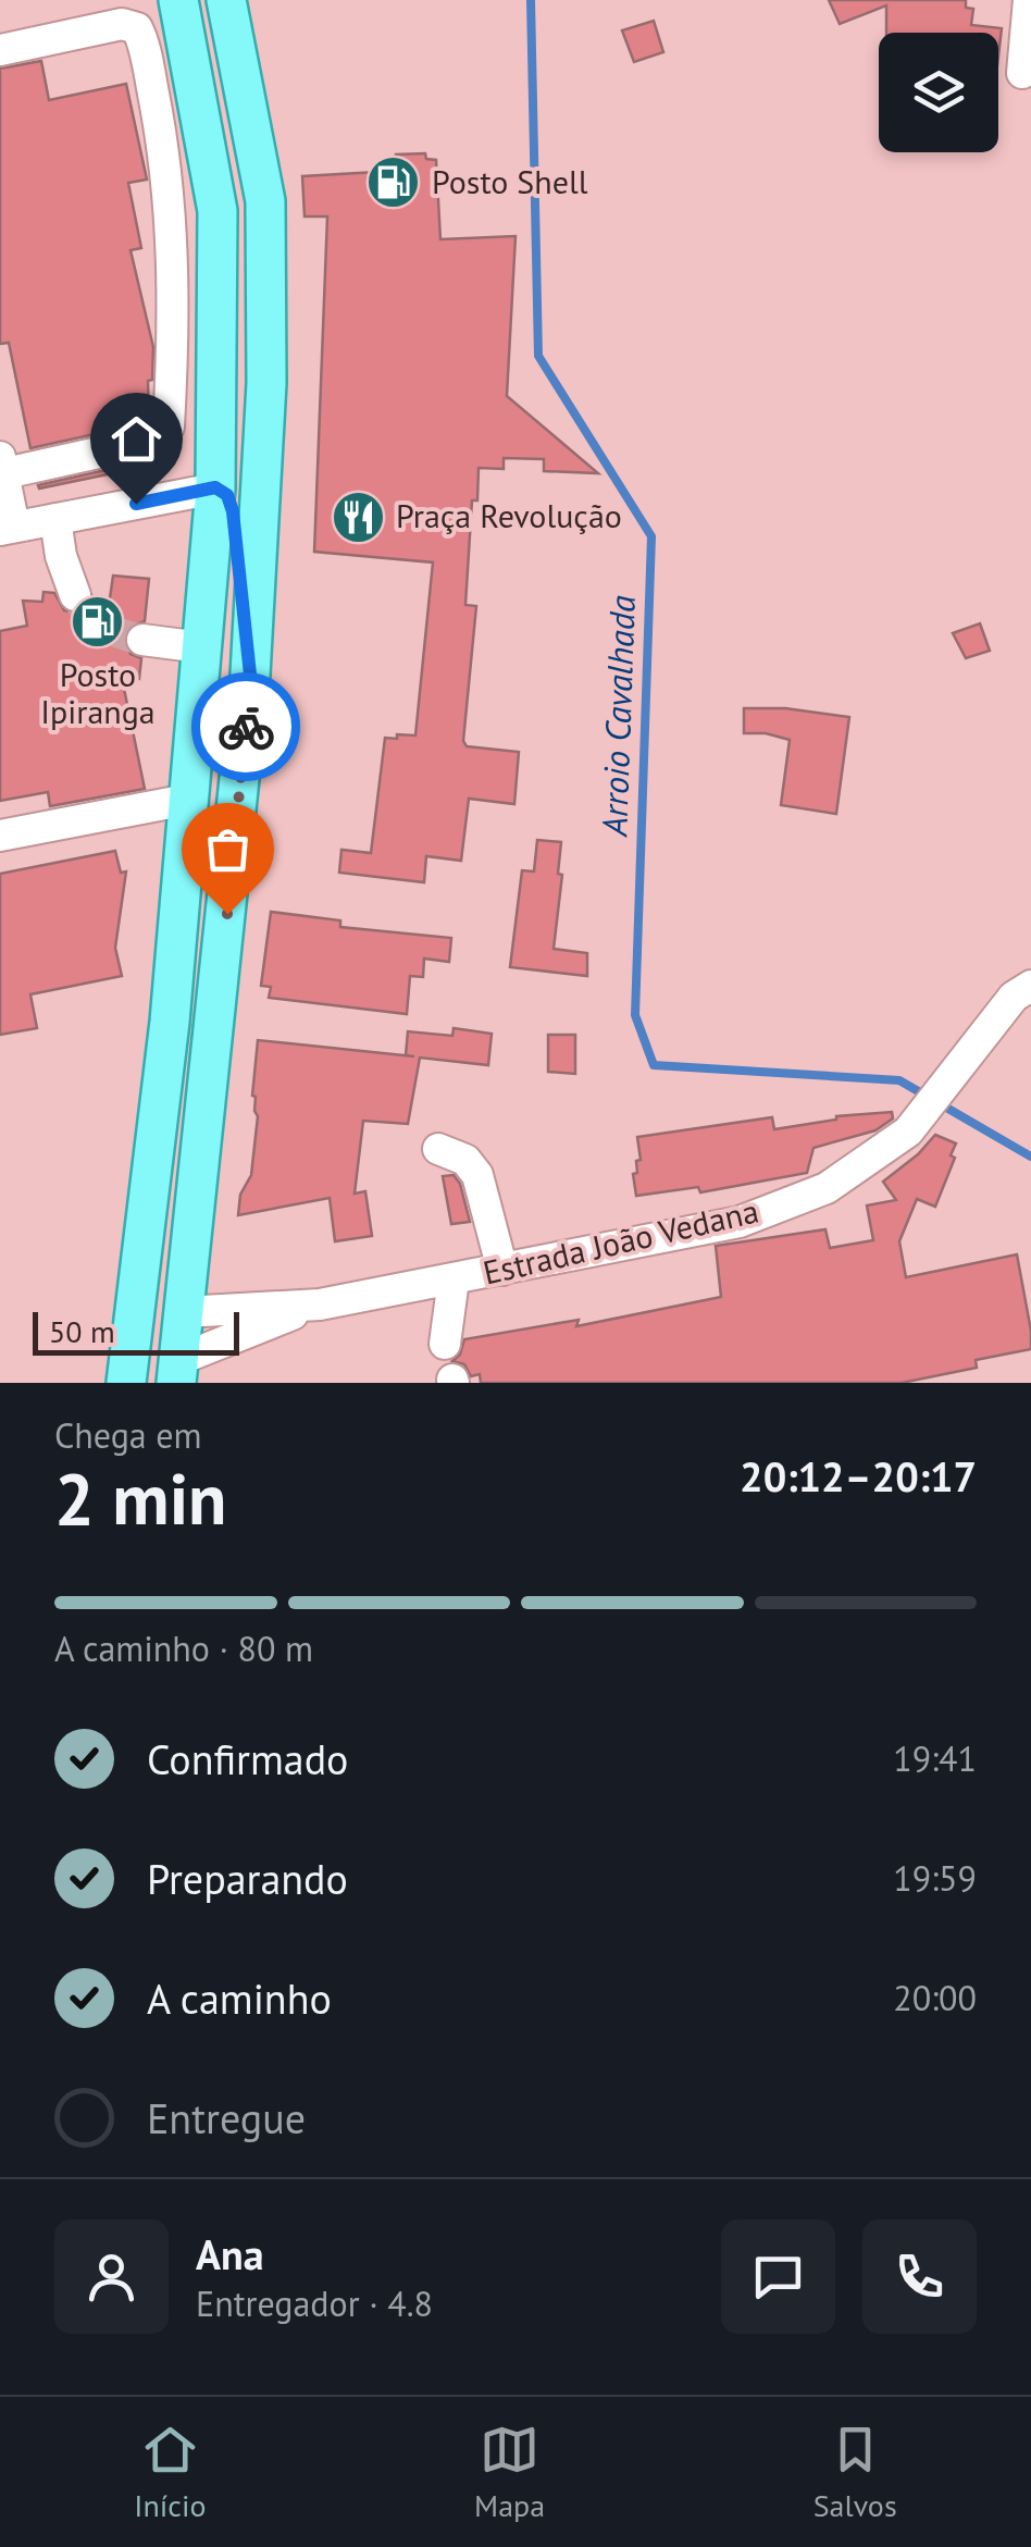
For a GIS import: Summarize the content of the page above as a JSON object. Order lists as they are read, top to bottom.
{
  "streets": {
    "street": ["Estrada João Vedana"]
  },
  "water": ["Arroio Cavalhada"],
  "places": {
    "fuel station": ["Posto Shell", "Posto Ipiranga"],
    "restaurant": ["Praça Revolução"]
  },
  "scale_bar": "50 m",
  "page": {
    "scale": "50 m",
    "heading": ["2 min", "Chega em", "20:12–20:17"],
    "panel": ["Ana", "Entregador · 4.8"],
    "bar": "A caminho · 80 m",
    "list": [
      ["Confirmado", "19:41"],
      ["Preparando", "19:59"],
      ["A caminho", "20:00"],
      "Entregue"
    ],
    "tabs": ["Início", "Mapa", "Salvos"]
  }
}
